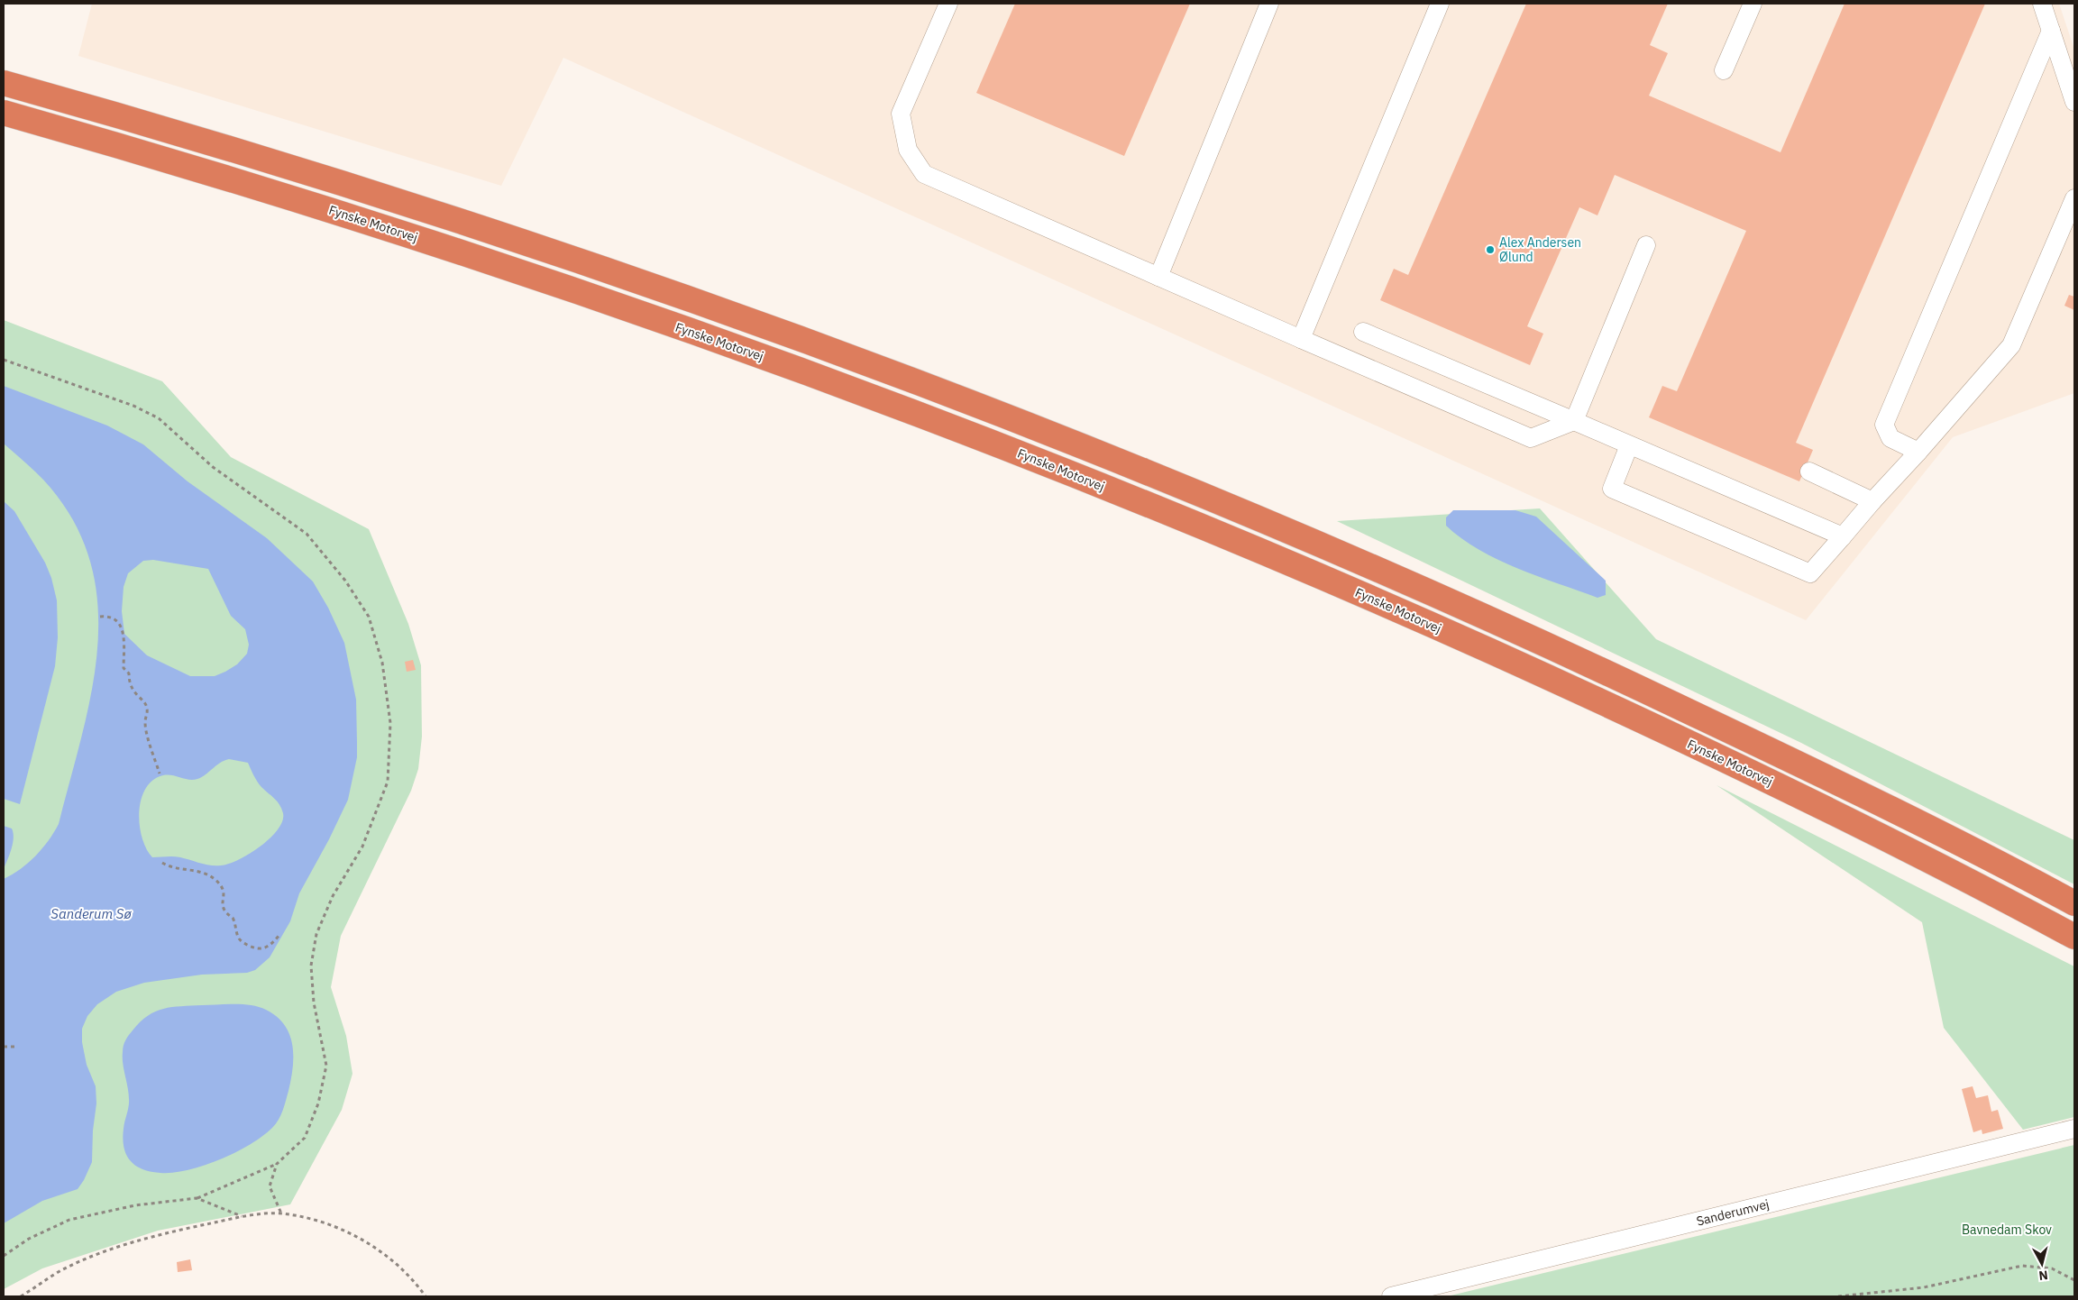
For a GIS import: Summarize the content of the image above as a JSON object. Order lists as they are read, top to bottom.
{
  "streets": {
    "highway": ["Fynske Motorvej"],
    "street": ["Sanderumvej"]
  },
  "water": ["Sanderum Sø"],
  "parks": ["Bavnedam Skov"],
  "places": ["Alex Andersen Ølund"],
  "north": "bottom"
}
